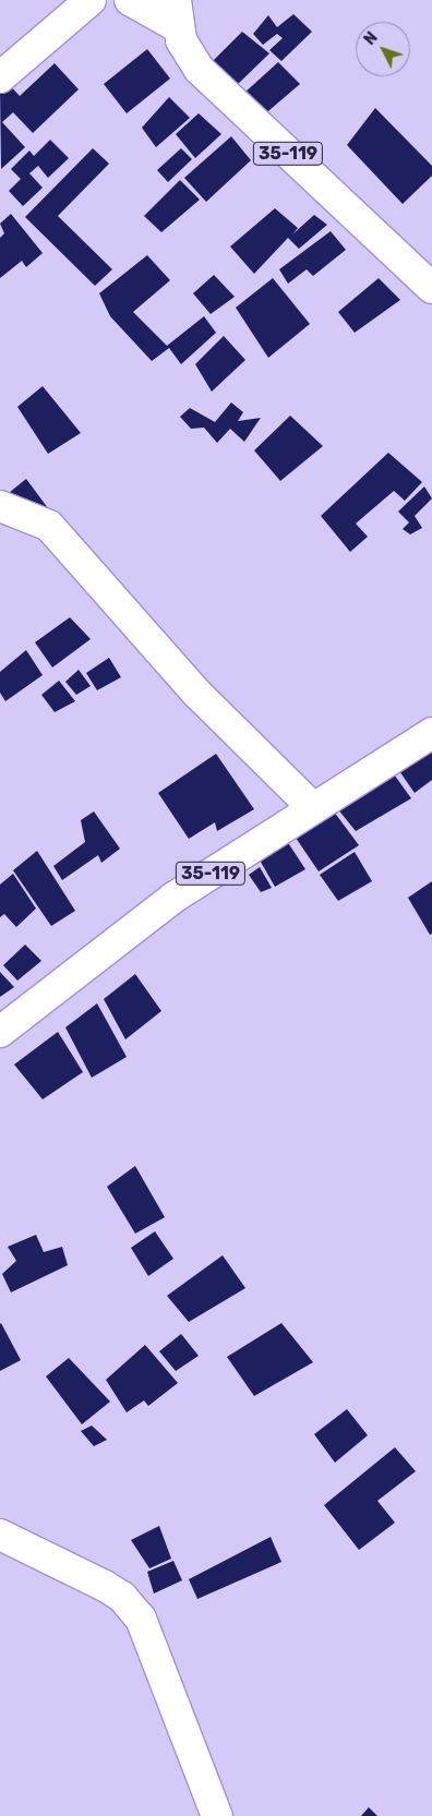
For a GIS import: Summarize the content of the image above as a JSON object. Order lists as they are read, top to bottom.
{
  "streets": {
    "street": ["35-119"]
  },
  "north": "top left"
}
